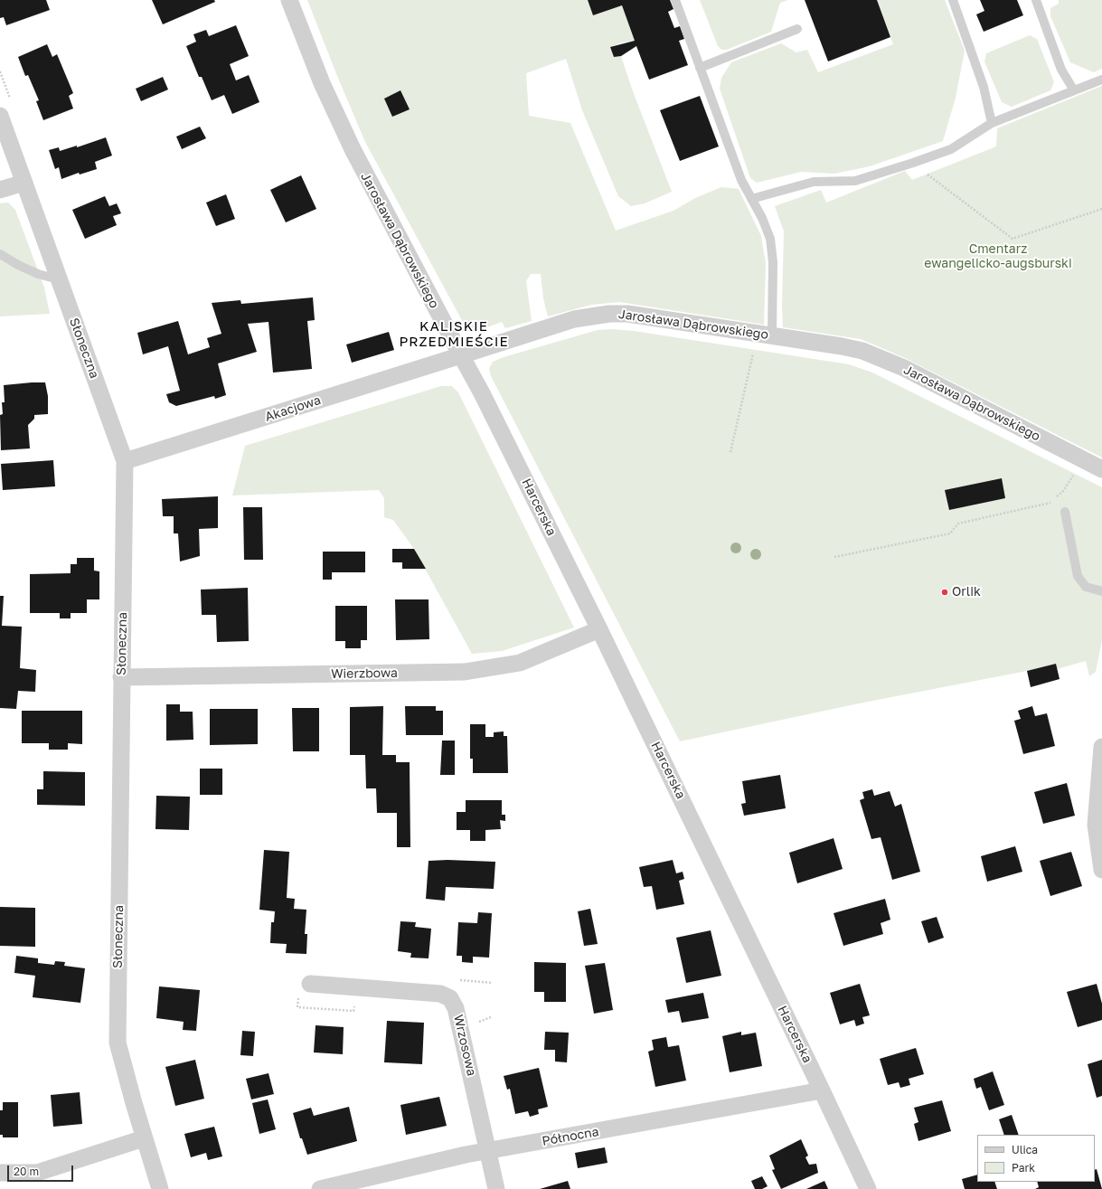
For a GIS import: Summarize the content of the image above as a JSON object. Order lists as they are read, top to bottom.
{
  "streets": {
    "street": [
      "Jarosława Dąbrowskiego",
      "Słoneczna",
      "Akacjowa",
      "Harcerska",
      "Wierzbowa",
      "Wrzosowa",
      "Północna"
    ]
  },
  "crossings": [
    ["Jarosława Dąbrowskiego", "Akacjowa"],
    ["Jarosława Dąbrowskiego", "Harcerska"],
    ["Słoneczna", "Akacjowa"],
    ["Słoneczna", "Wierzbowa"],
    ["Akacjowa", "Harcerska"],
    ["Harcerska", "Wierzbowa"],
    ["Harcerska", "Północna"],
    ["Wrzosowa", "Północna"]
  ],
  "districts": ["KALISKIE PRZEDMIEŚCIE"],
  "parks": ["Cmentarz ewangelicko-augsburski"],
  "places": ["Orlik"],
  "legend": ["Ulica", "Park"],
  "scale_bar": "20 m"
}
